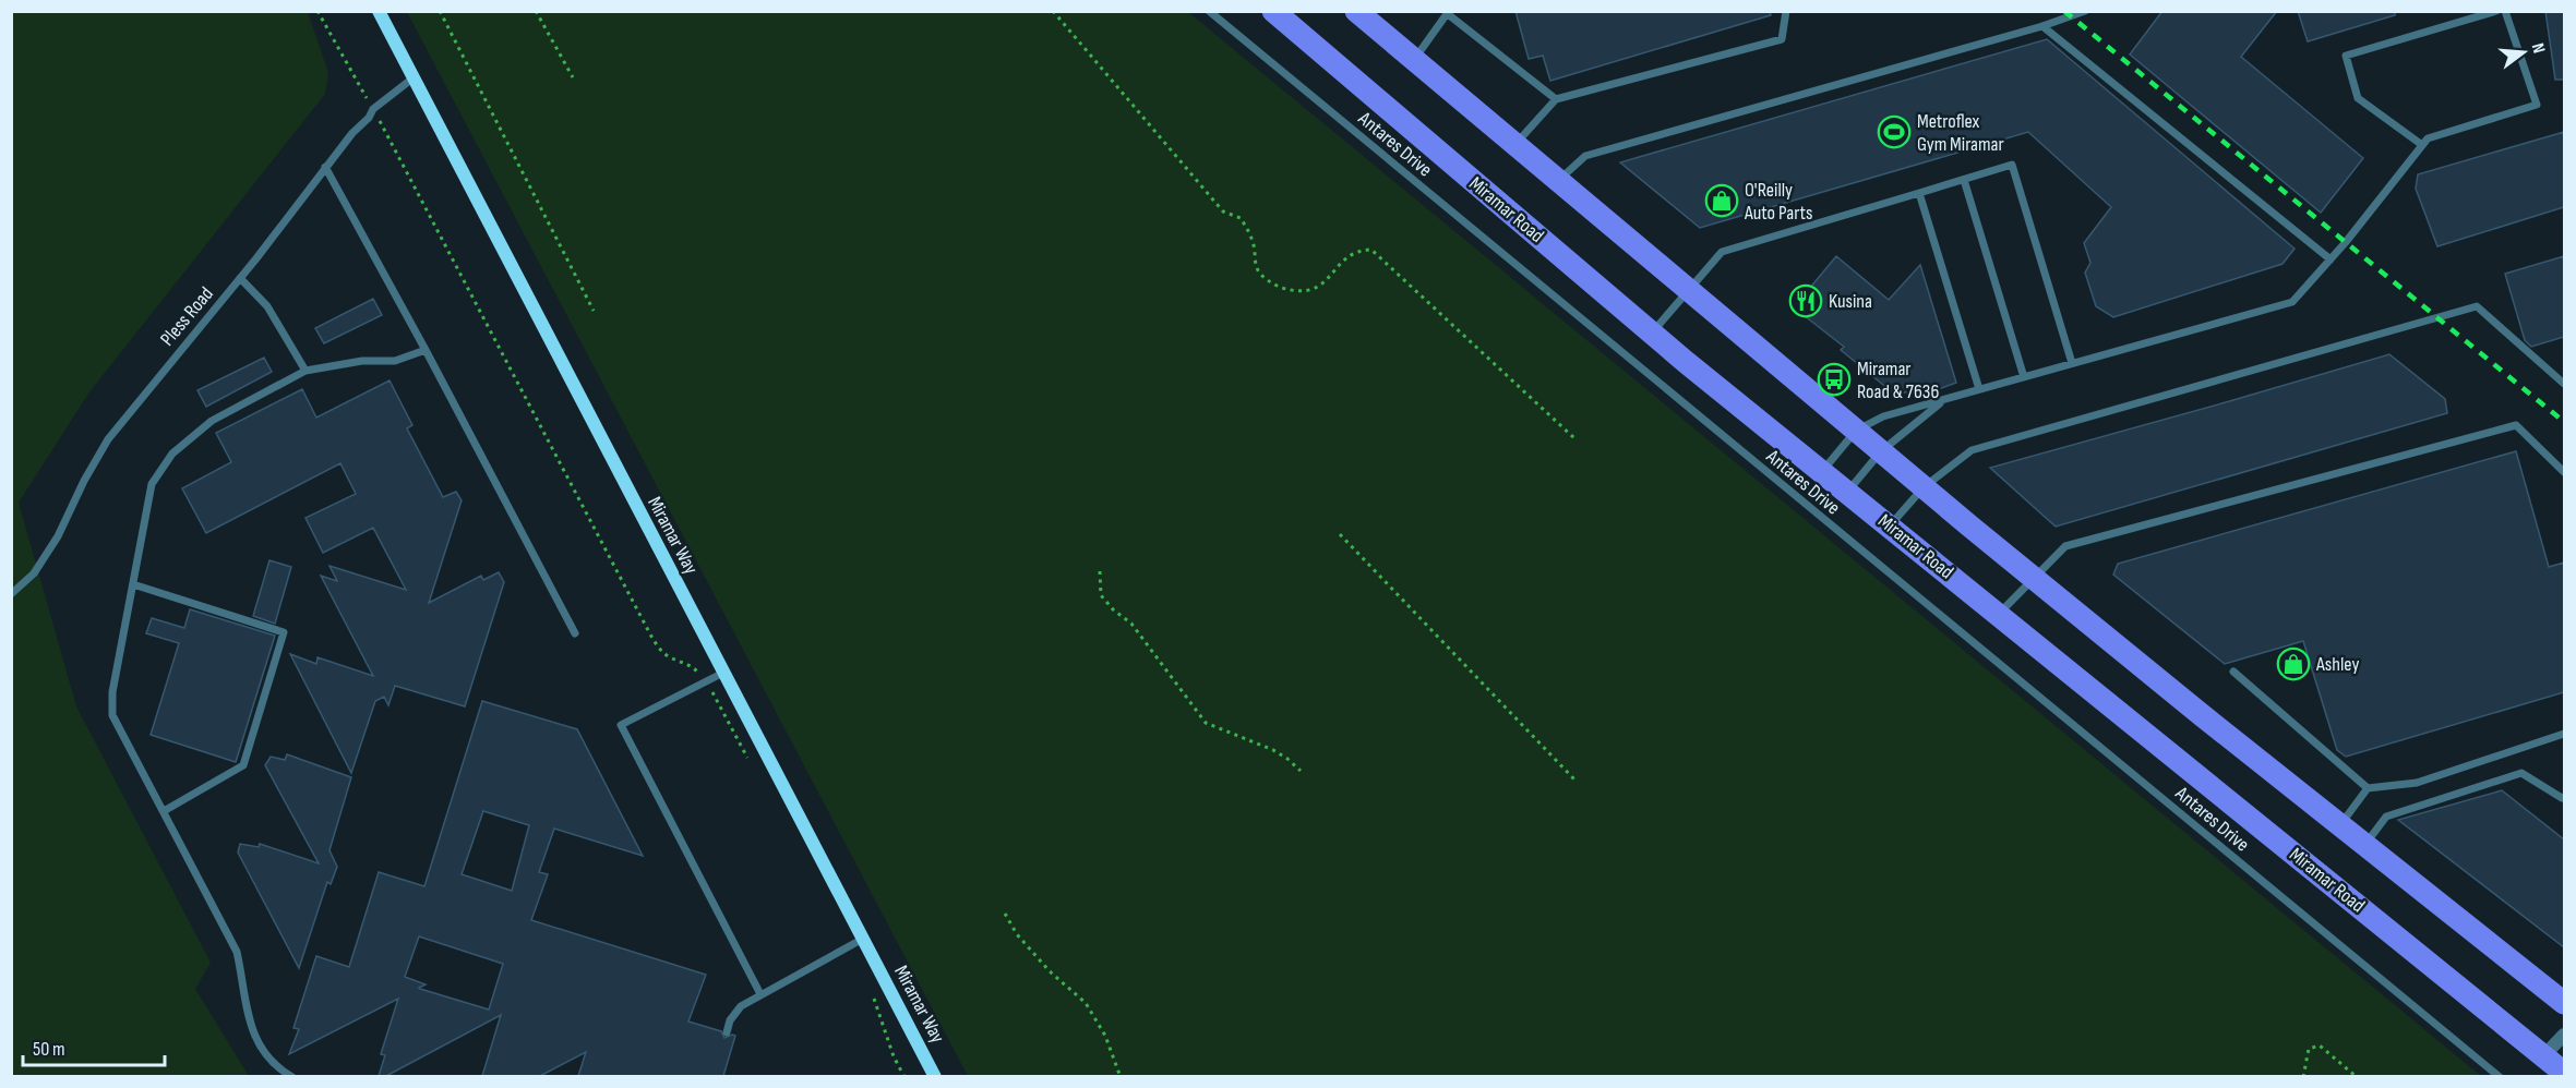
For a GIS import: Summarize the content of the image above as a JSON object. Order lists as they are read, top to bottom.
{
  "streets": {
    "main road": ["Miramar Road"],
    "street": ["Miramar Way"],
    "lane": ["Antares Drive", "Pless Road"]
  },
  "crossings": [
    ["Pless Road", "Miramar Way"]
  ],
  "places": {
    "sports": ["Metroflex Gym Miramar"],
    "shop": ["O'Reilly Auto Parts", "Ashley"],
    "restaurant": ["Kusina"],
    "bus stop": ["Miramar Road & 7636"]
  },
  "scale_bar": "50 m",
  "north": "right"
}
